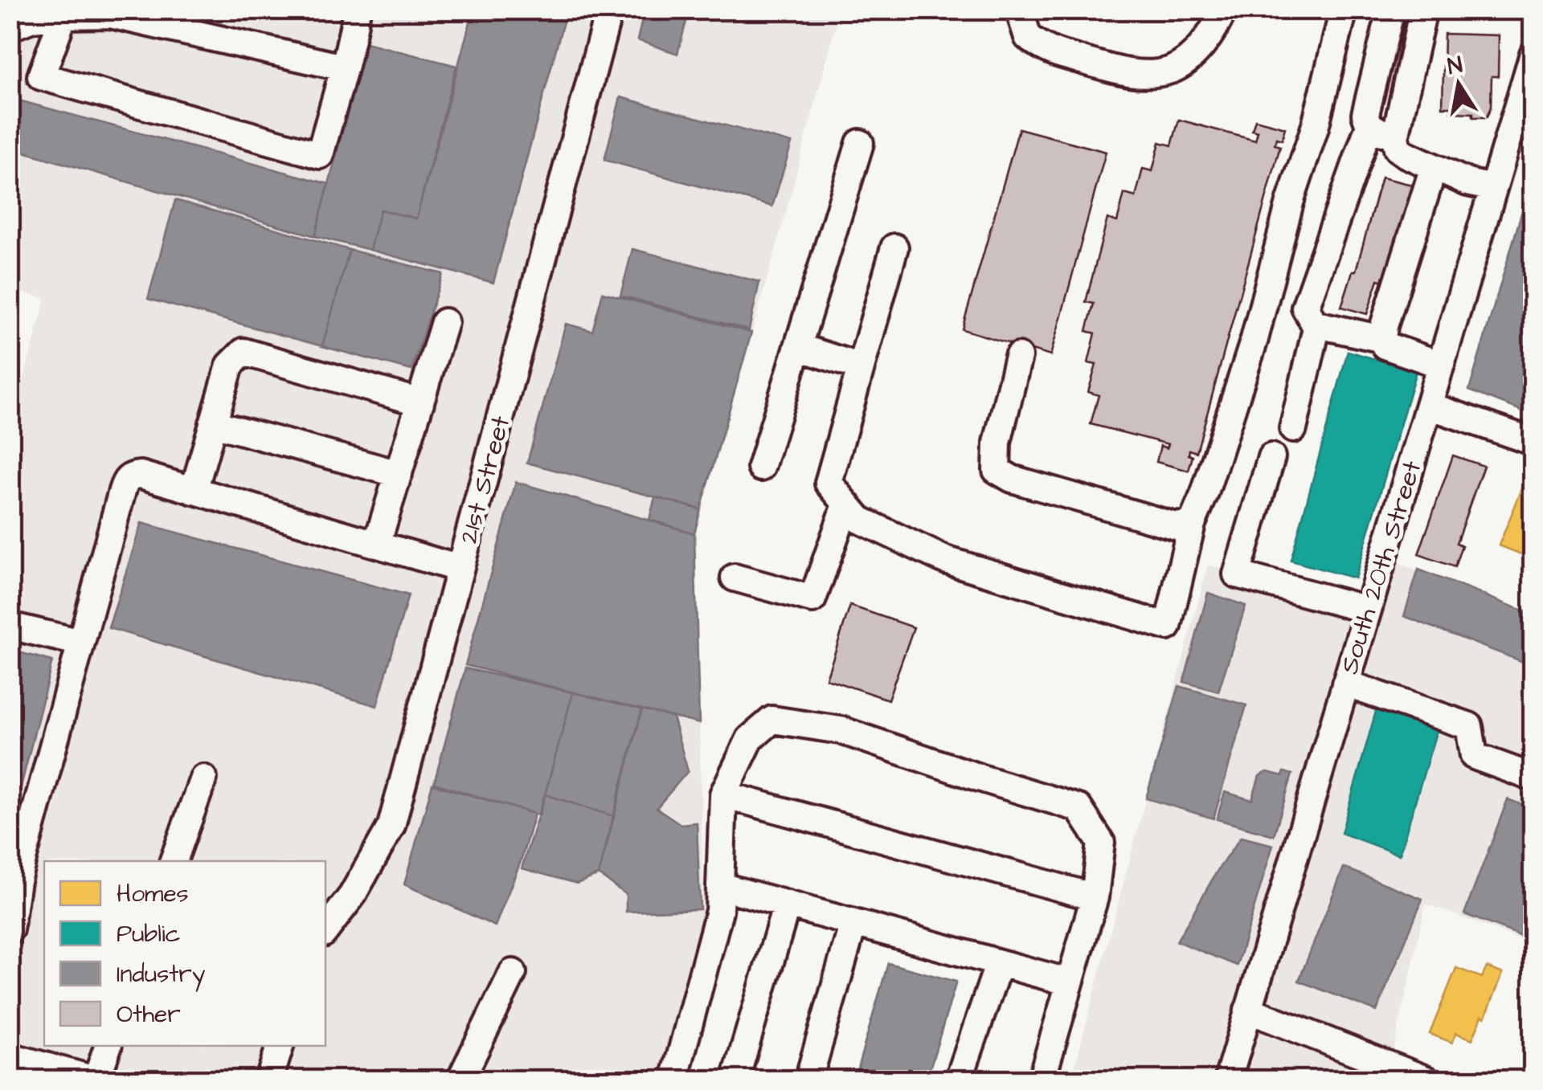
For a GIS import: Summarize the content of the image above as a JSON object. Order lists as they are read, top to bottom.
{
  "streets": {
    "street": ["21st Street", "South 20th Street"]
  },
  "legend": [
    "Homes",
    "Public",
    "Industry",
    "Other"
  ],
  "north": "top"
}
